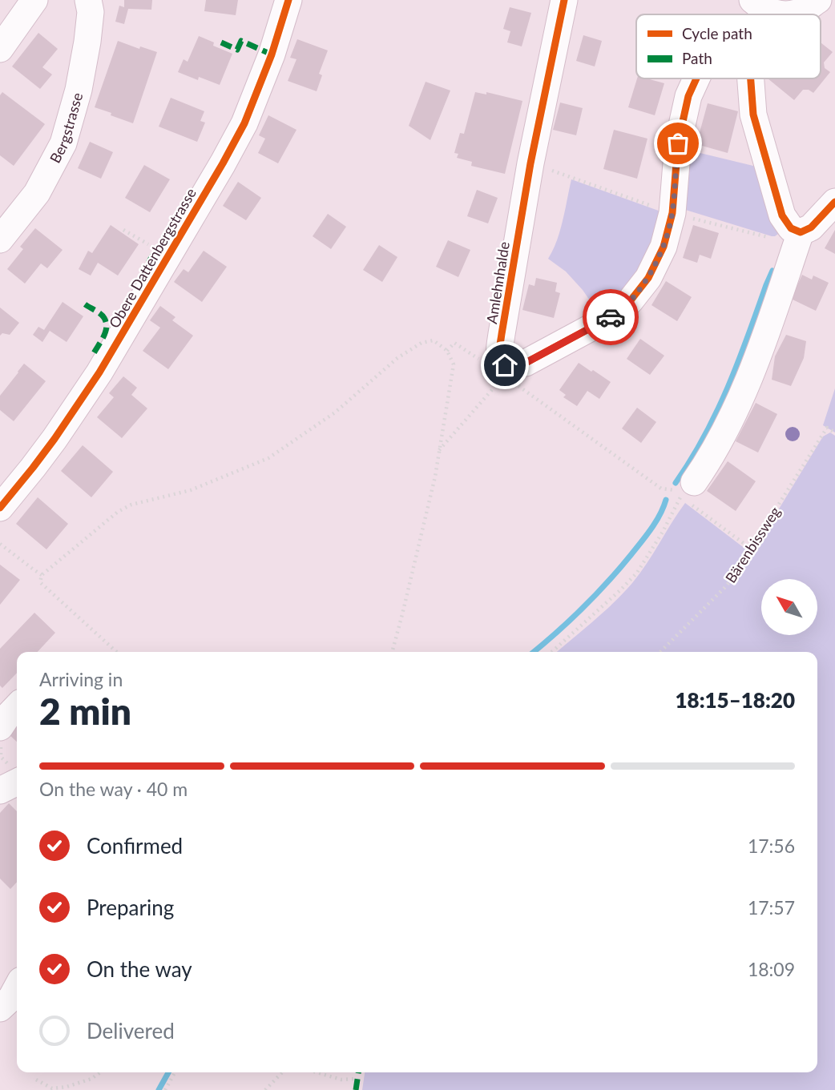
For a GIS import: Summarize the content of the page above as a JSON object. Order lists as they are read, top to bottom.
{
  "streets": {
    "street": ["Bergstrasse", "Obere Dattenbergstrasse", "Amlehnhalde"],
    "path": ["Bärenbissweg"]
  },
  "legend": ["Cycle path", "Path"],
  "north": "top left",
  "page": {
    "heading": ["2 min", "Arriving in", "18:15–18:20"],
    "bar": "On the way · 40 m",
    "list": [
      ["Confirmed", "17:56"],
      ["Preparing", "17:57"],
      ["On the way", "18:09"],
      "Delivered"
    ]
  }
}
